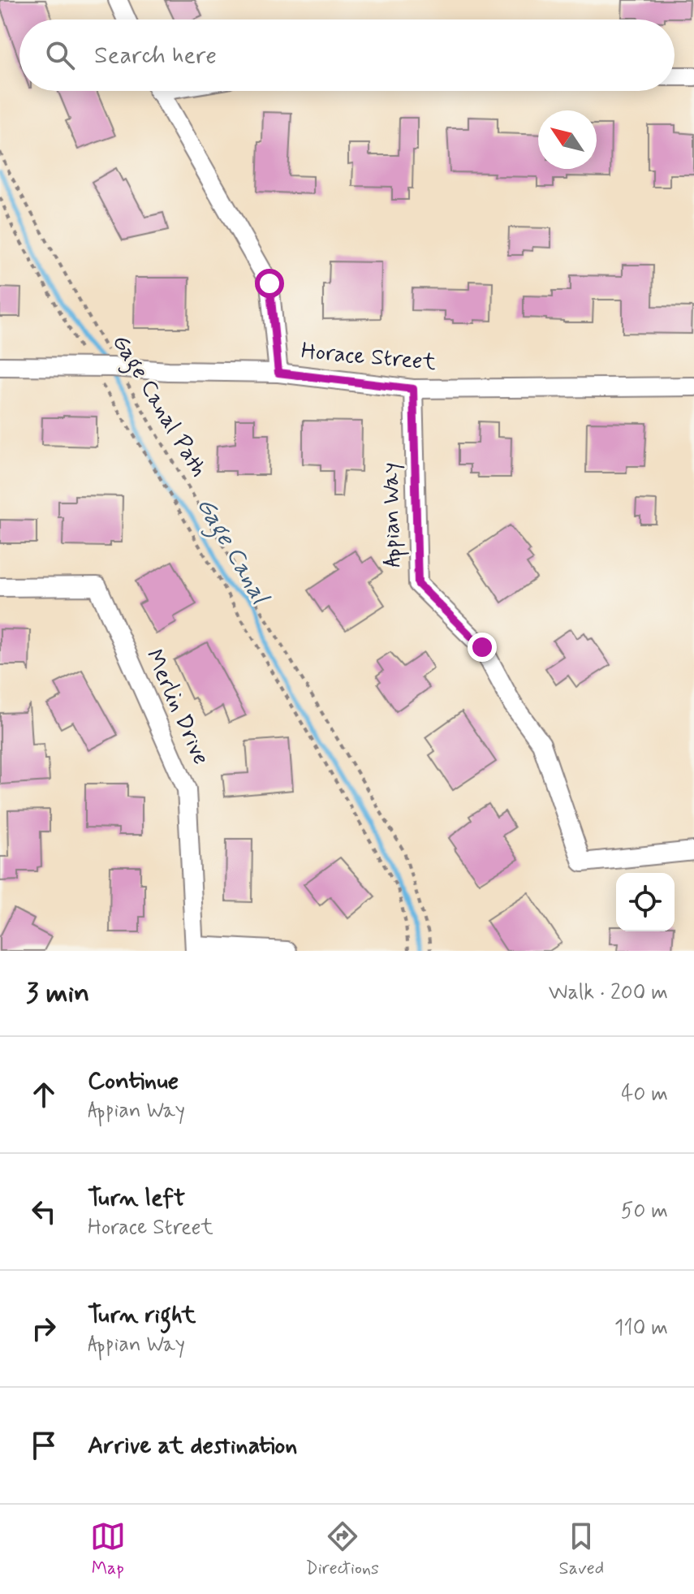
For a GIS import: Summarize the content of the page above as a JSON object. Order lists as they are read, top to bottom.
{
  "streets": {
    "street": ["Horace Street", "Appian Way", "Merlin Drive"],
    "path": ["Gage Canal Path"]
  },
  "crossings": [
    ["Horace Street", "Gage Canal Path"],
    ["Horace Street", "Appian Way"]
  ],
  "water": ["Gage Canal"],
  "north": "top left",
  "page": {
    "search": "Search here",
    "heading": ["3 min", "Walk · 200 m"],
    "list": [
      ["Continue", "Appian Way", "40 m"],
      ["Turn left", "Horace Street", "50 m"],
      ["Turn right", "Appian Way", "110 m"],
      "Arrive at destination"
    ],
    "nav": ["Map", "Directions", "Saved"]
  }
}
